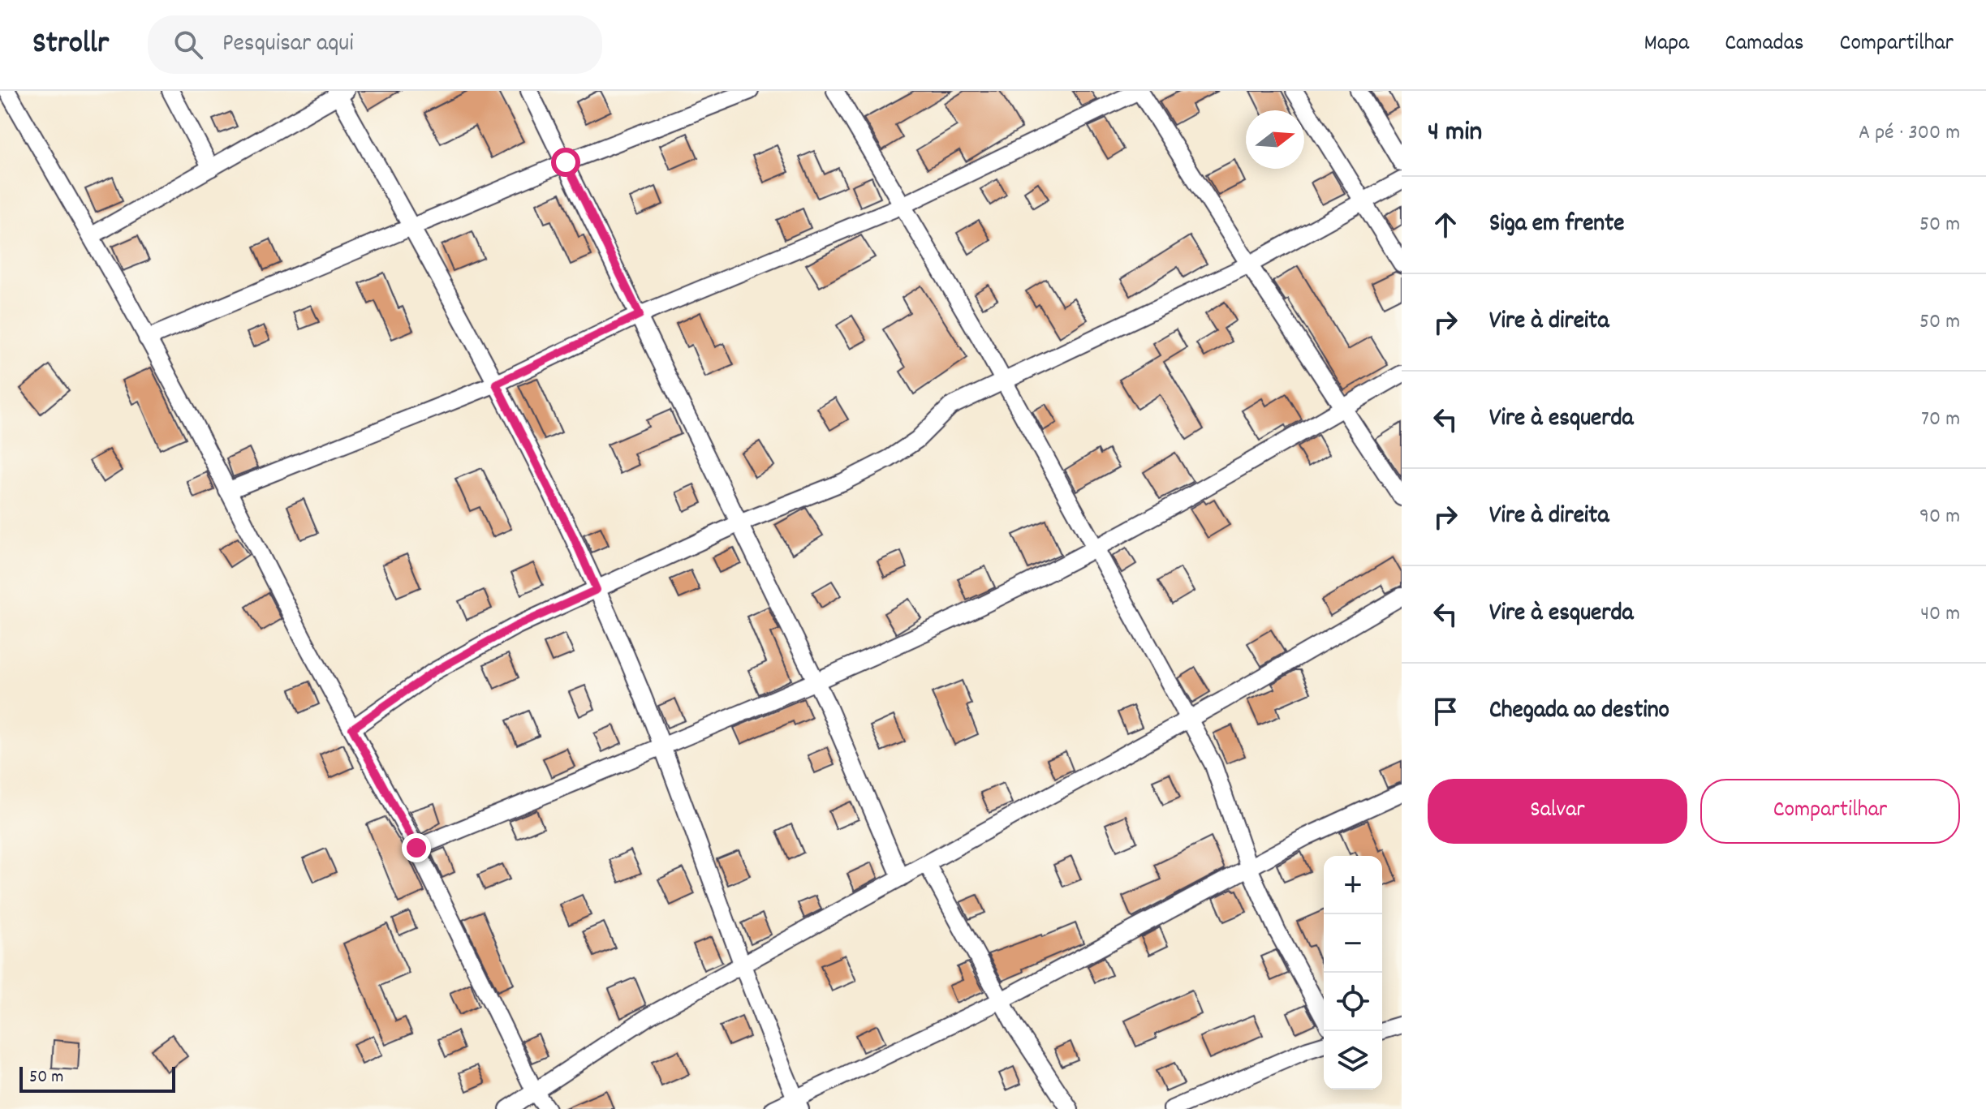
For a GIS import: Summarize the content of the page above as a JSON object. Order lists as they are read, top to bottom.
{
  "scale_bar": "50 m",
  "north": "right",
  "page": {
    "header": "Strollr",
    "search": "Pesquisar aqui",
    "nav": ["Mapa", "Camadas", "Compartilhar"],
    "heading": ["4 min", "A pé · 300 m"],
    "list": [
      ["Siga em frente", "50 m"],
      ["Vire à direita", "50 m"],
      ["Vire à esquerda", "70 m"],
      ["Vire à direita", "90 m"],
      ["Vire à esquerda", "40 m"],
      "Chegada ao destino"
    ],
    "buttons": ["Salvar", "Compartilhar"],
    "map_buttons": ["+", "−"],
    "scale": "50 m"
  }
}
